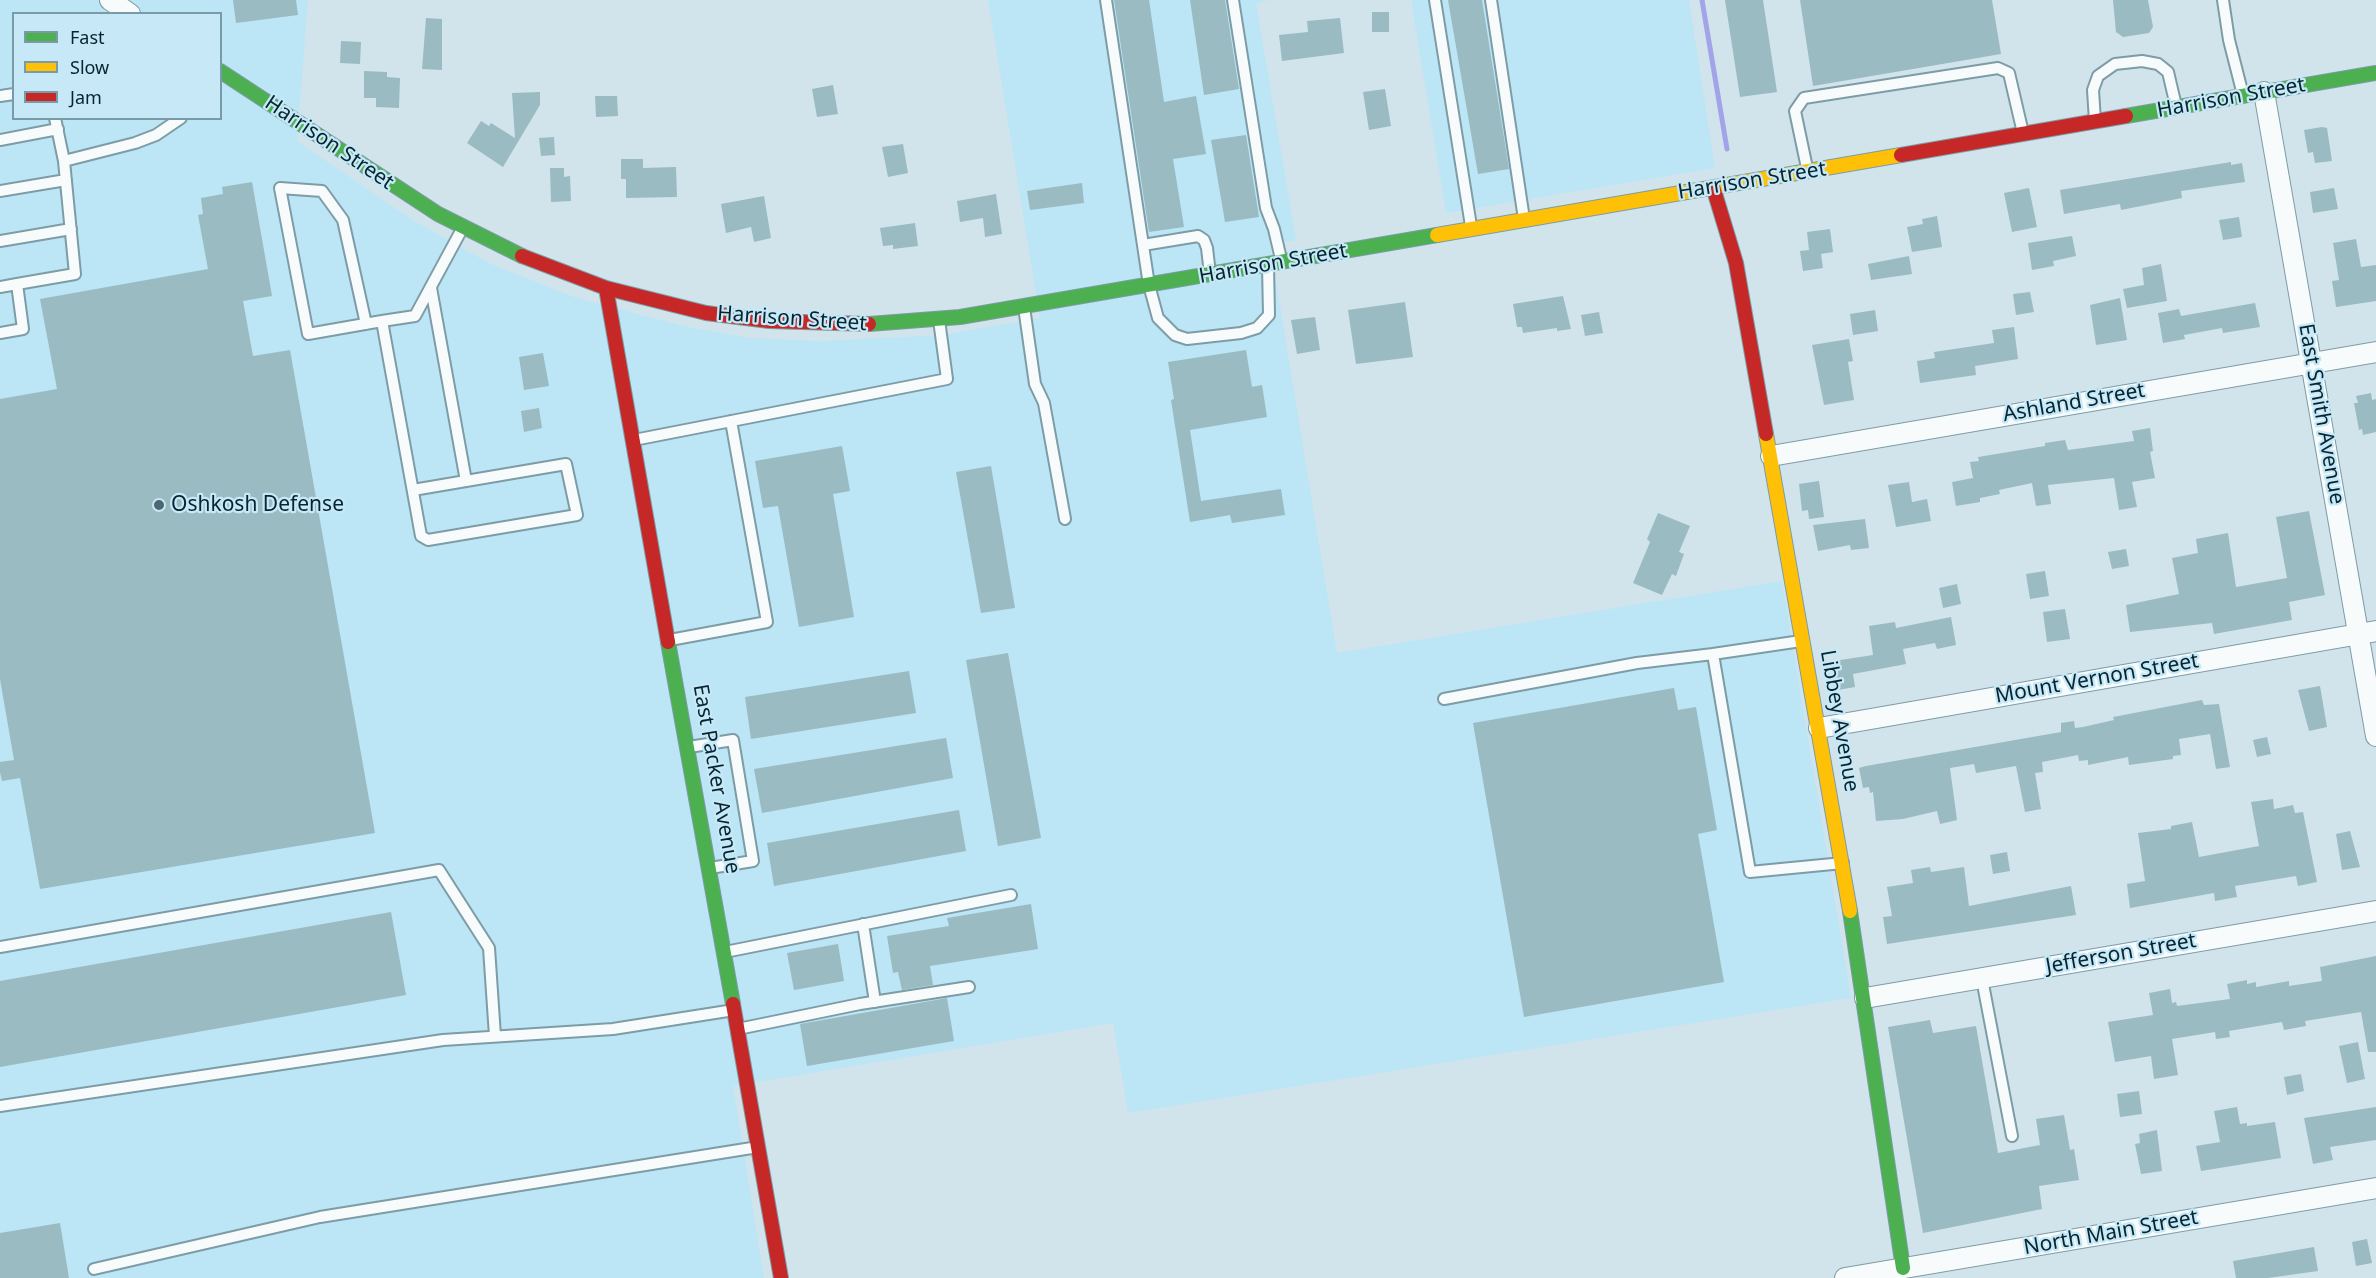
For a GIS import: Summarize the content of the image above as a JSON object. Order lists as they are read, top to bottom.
{
  "streets": {
    "street": [
      "Harrison Street",
      "Ashland Street",
      "East Smith Avenue",
      "Mount Vernon Street",
      "Libbey Avenue",
      "East Packer Avenue",
      "Jefferson Street",
      "North Main Street"
    ]
  },
  "crossings": [
    ["Harrison Street", "East Smith Avenue"],
    ["Harrison Street", "Libbey Avenue"],
    ["Harrison Street", "East Packer Avenue"],
    ["Ashland Street", "East Smith Avenue"],
    ["Ashland Street", "Libbey Avenue"],
    ["East Smith Avenue", "Mount Vernon Street"],
    ["Mount Vernon Street", "Libbey Avenue"],
    ["Libbey Avenue", "Jefferson Street"],
    ["Libbey Avenue", "North Main Street"]
  ],
  "places": ["Oshkosh Defense"],
  "legend": ["Fast", "Slow", "Jam"]
}
